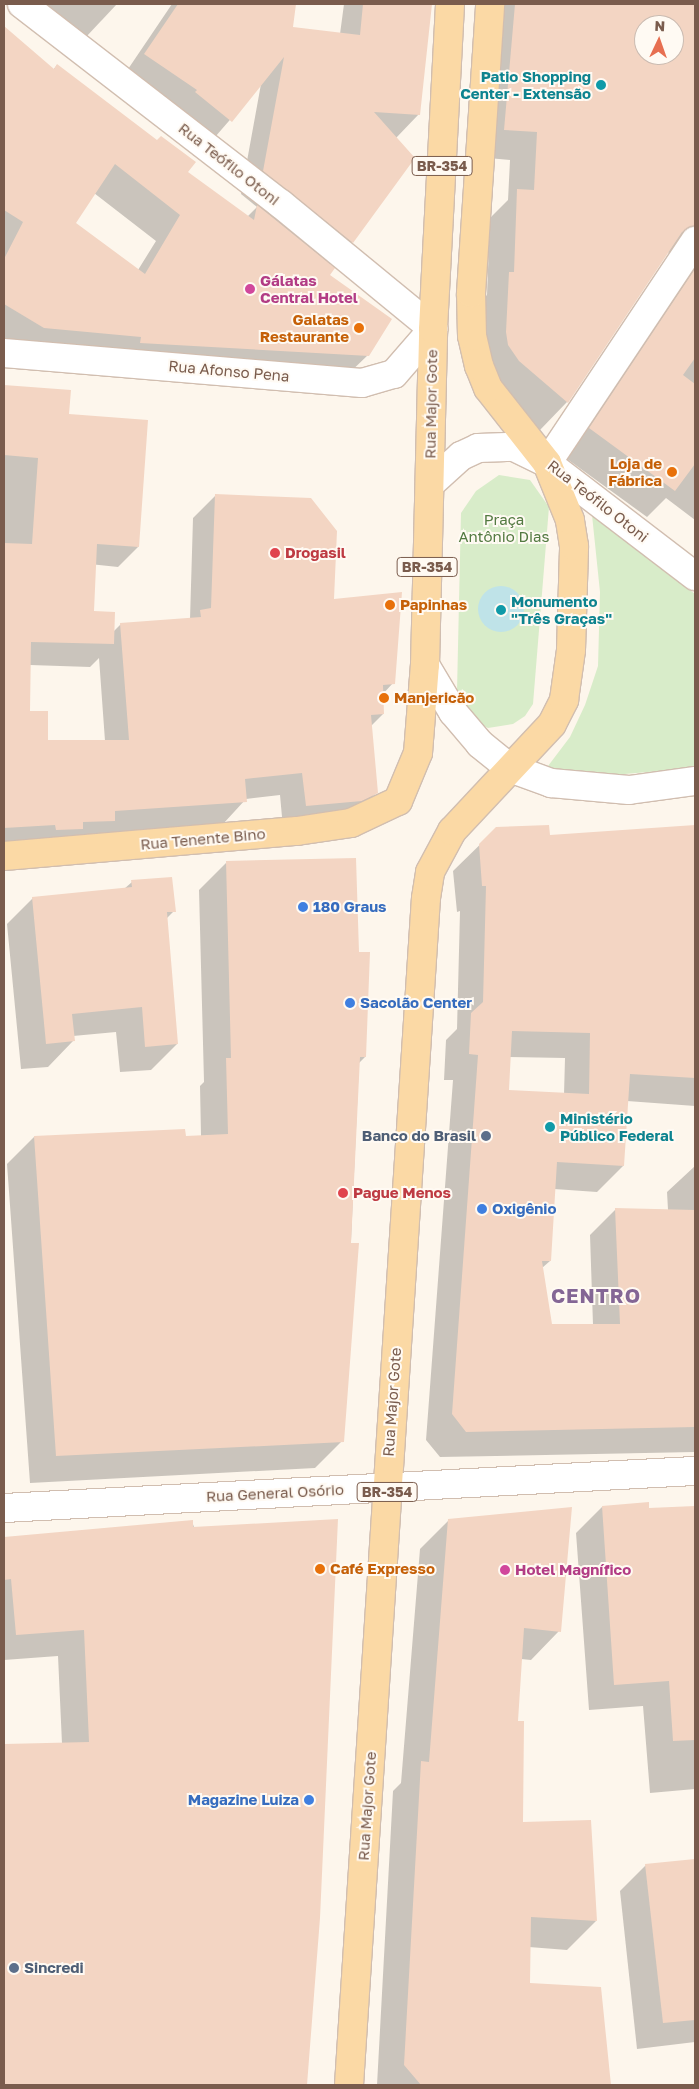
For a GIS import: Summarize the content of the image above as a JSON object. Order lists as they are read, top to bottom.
{
  "streets": {
    "main road": [
      "Rua Teófilo Otoni",
      "BR-354",
      "Rua Major Gote",
      "Rua Tenente Bino"
    ],
    "street": ["Rua Afonso Pena", "Rua General Osório"]
  },
  "crossings": [
    ["Rua Teófilo Otoni", "Rua Afonso Pena"],
    ["Rua Teófilo Otoni", "Rua Major Gote"],
    ["Rua Afonso Pena", "Rua Major Gote"],
    ["Rua Major Gote", "Rua Tenente Bino"],
    ["Rua Major Gote", "Rua General Osório"]
  ],
  "districts": ["CENTRO"],
  "parks": ["Praça Antônio Dias"],
  "places": [
    "Patio Shopping Center - Extensão",
    "Gálatas Central Hotel",
    "Galatas Restaurante",
    "Loja de Fábrica",
    "Drogasil",
    "Papinhas",
    "Monumento \"Três Graças\"",
    "Manjericão",
    "180 Graus",
    "Sacolão Center",
    "Ministério Público Federal",
    "Banco do Brasil",
    "Pague Menos",
    "Oxigênio",
    "Café Expresso",
    "Hotel Magnífico",
    "Magazine Luiza",
    "Sincredi"
  ],
  "north": "top"
}
